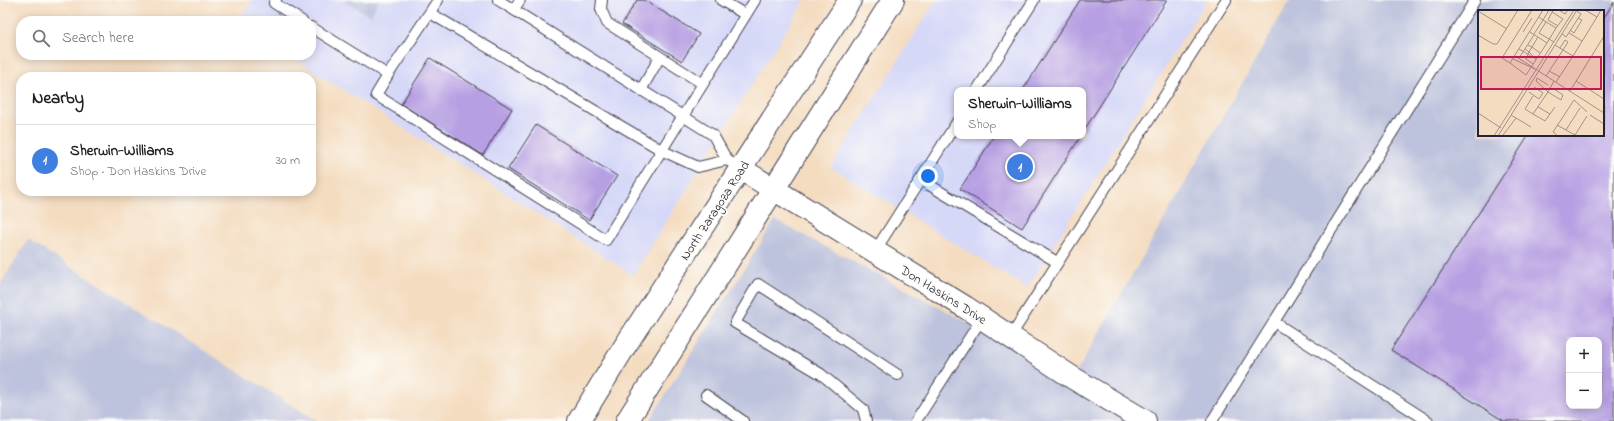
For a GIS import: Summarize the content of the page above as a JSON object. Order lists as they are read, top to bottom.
{
  "streets": {
    "main road": ["North Zaragoza Road", "Don Haskins Drive"]
  },
  "crossings": [
    ["North Zaragoza Road", "Don Haskins Drive"]
  ],
  "page": {
    "search": "Search here",
    "heading": "Nearby",
    "popup": ["Sherwin-Williams", "Shop"],
    "list": [
      {
        "mark": "1",
        "name": "Sherwin-Williams",
        "note": "Shop · Don Haskins Drive",
        "value": "30 m"
      }
    ],
    "pins": "1",
    "map_buttons": ["+", "−"]
  }
}
